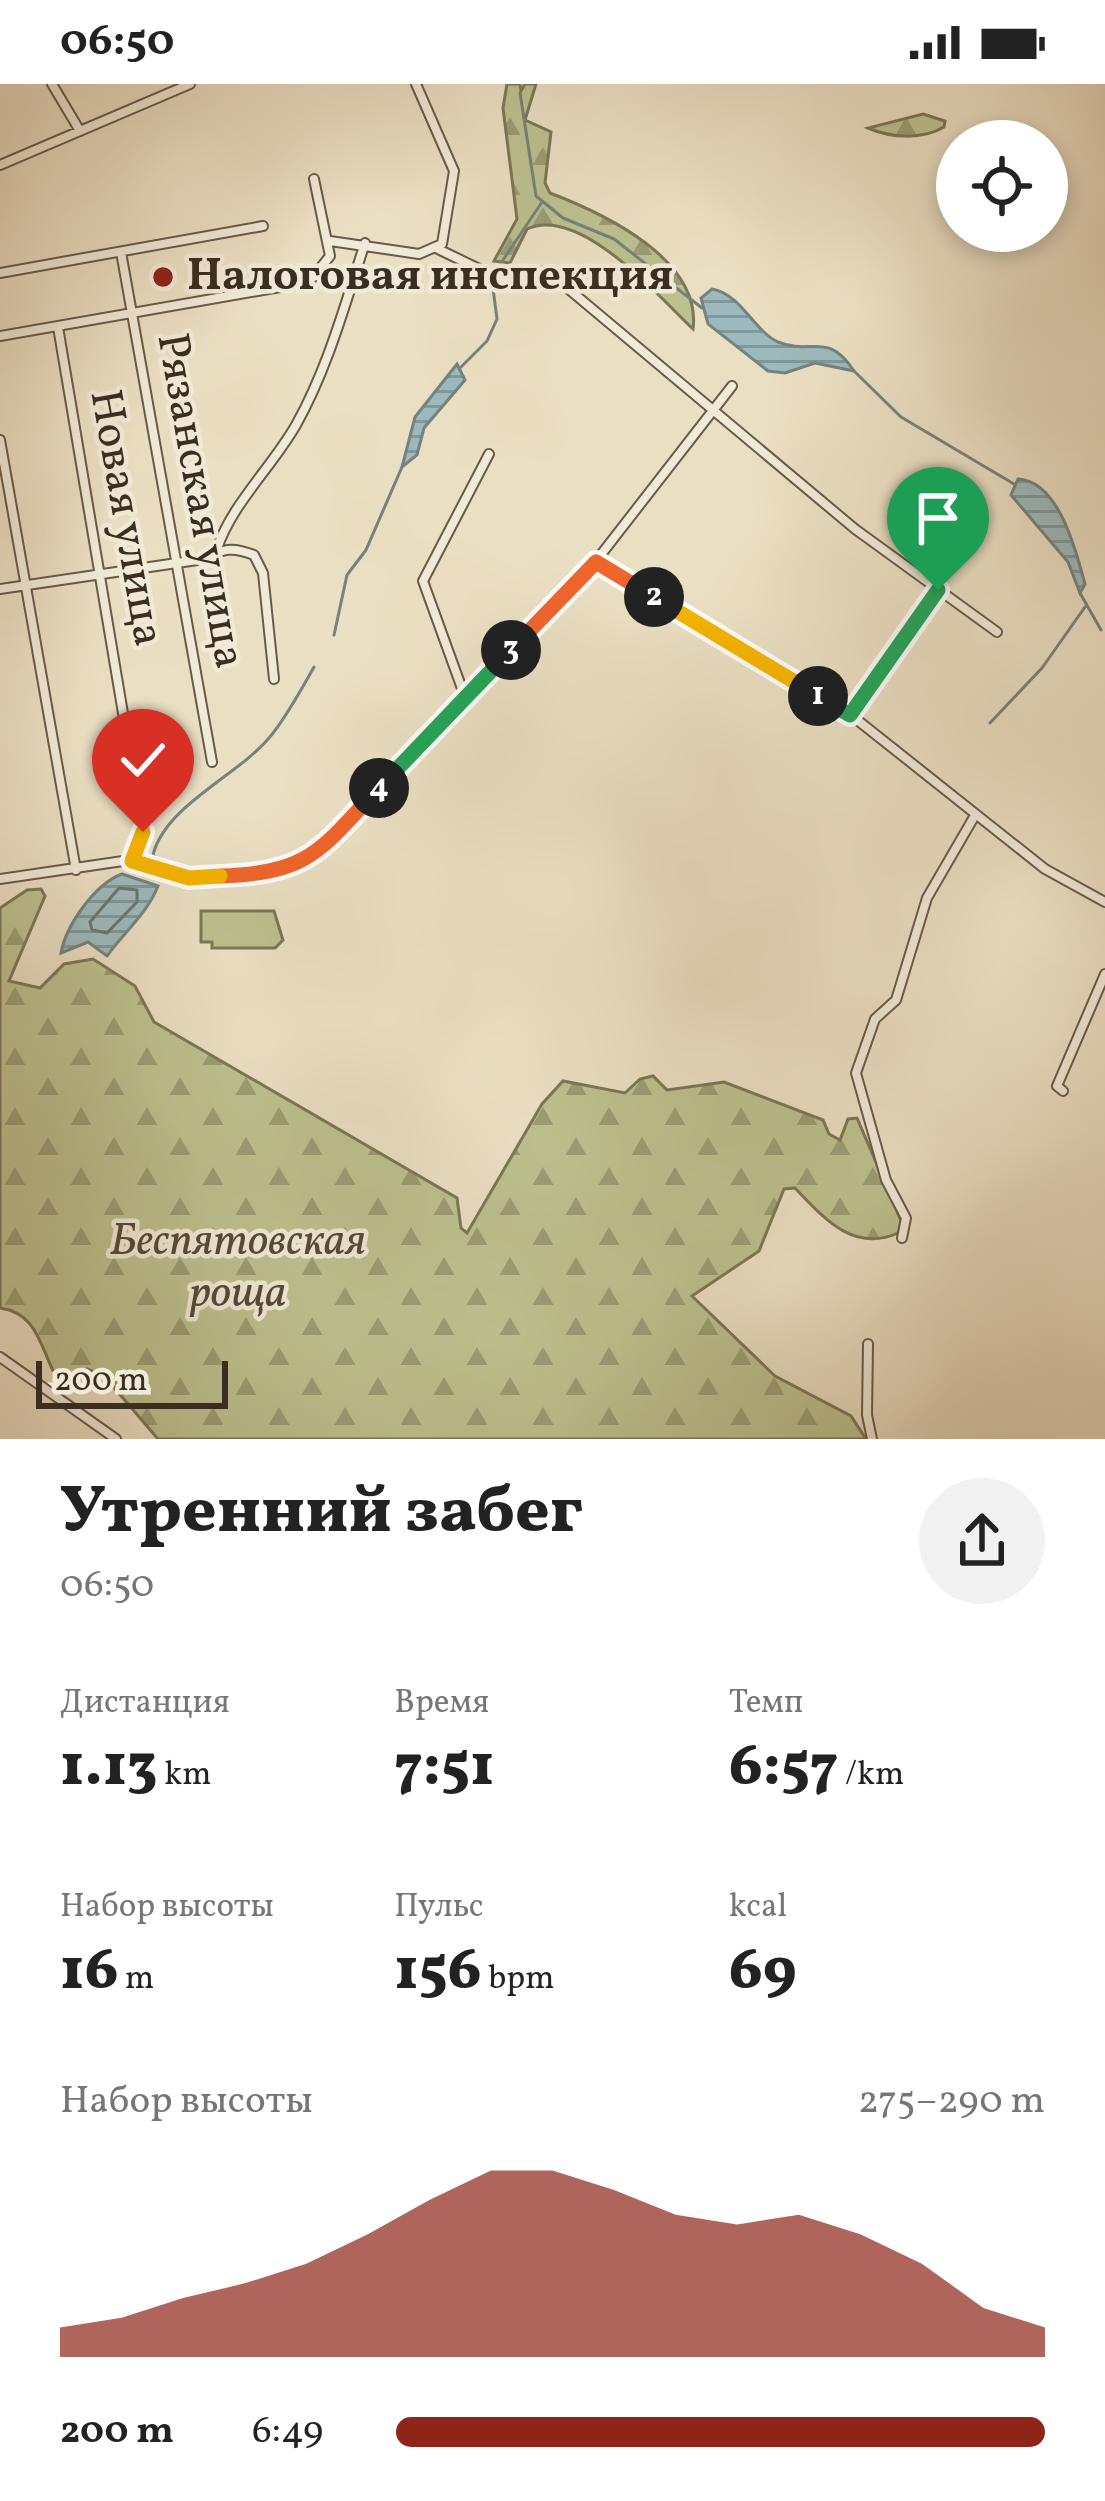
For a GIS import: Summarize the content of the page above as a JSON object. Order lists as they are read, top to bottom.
{
  "streets": {
    "street": ["Рязанская улица", "Новая улица"]
  },
  "parks": ["Беспятовская роща"],
  "places": ["Налоговая инспекция"],
  "scale_bar": "200 m",
  "page": {
    "status": "06:50",
    "pins": [
      "2",
      "3",
      "1",
      "4"
    ],
    "scale": "200 m",
    "heading": ["Утренний забег", "06:50"],
    "stats": [
      ["Дистанция", "1.13 km"],
      ["Время", "7:51"],
      ["Темп", "6:57 /km"],
      ["Набор высоты", "16 m"],
      ["Пульс", "156 bpm"],
      ["kcal", "69"]
    ],
    "chart": ["Набор высоты", "275–290 m"],
    "list": [
      {
        "name": "200 m",
        "note": "6:49"
      }
    ]
  }
}
